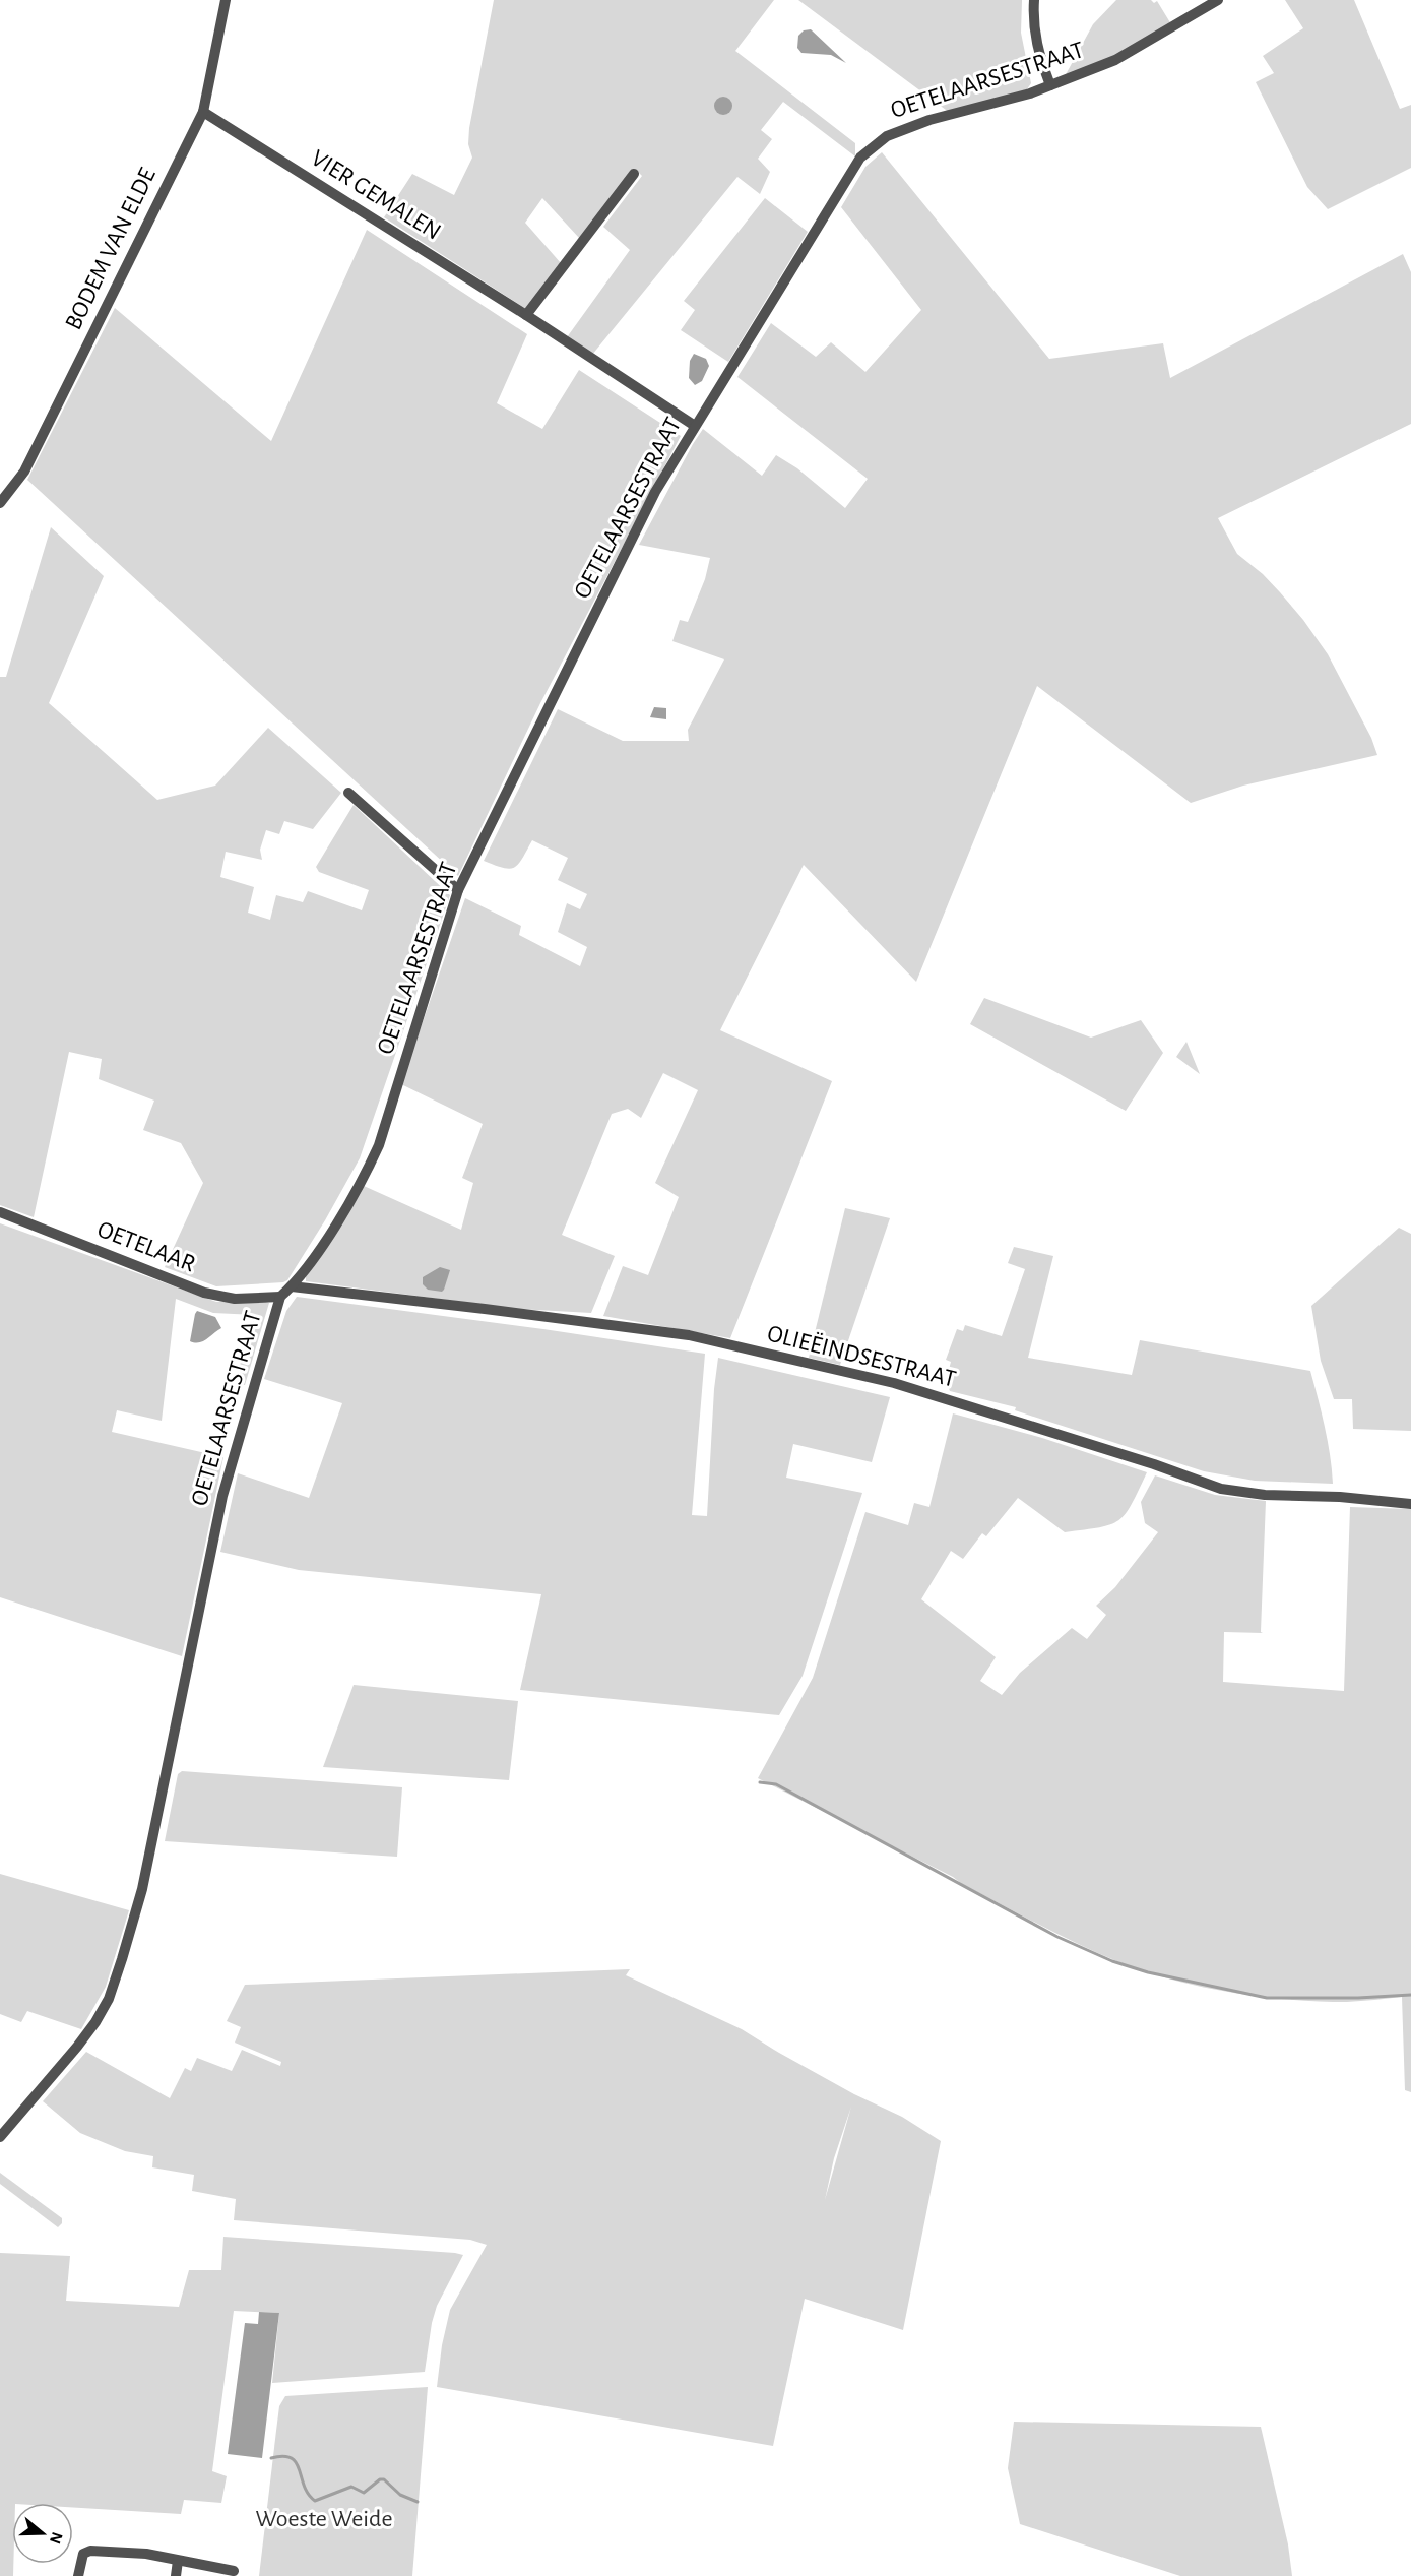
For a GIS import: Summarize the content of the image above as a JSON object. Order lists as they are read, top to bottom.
{
  "streets": {
    "street": [
      "OETELAARSESTRAAT",
      "VIER GEMALEN",
      "BODEM VAN ELDE",
      "OETELAAR",
      "OLIEËINDSESTRAAT"
    ]
  },
  "crossings": [
    ["OETELAARSESTRAAT", "VIER GEMALEN"],
    ["OETELAARSESTRAAT", "OETELAAR"],
    ["OETELAARSESTRAAT", "OLIEËINDSESTRAAT"],
    ["VIER GEMALEN", "BODEM VAN ELDE"]
  ],
  "parks": ["Woeste Weide"],
  "north": "right"
}
